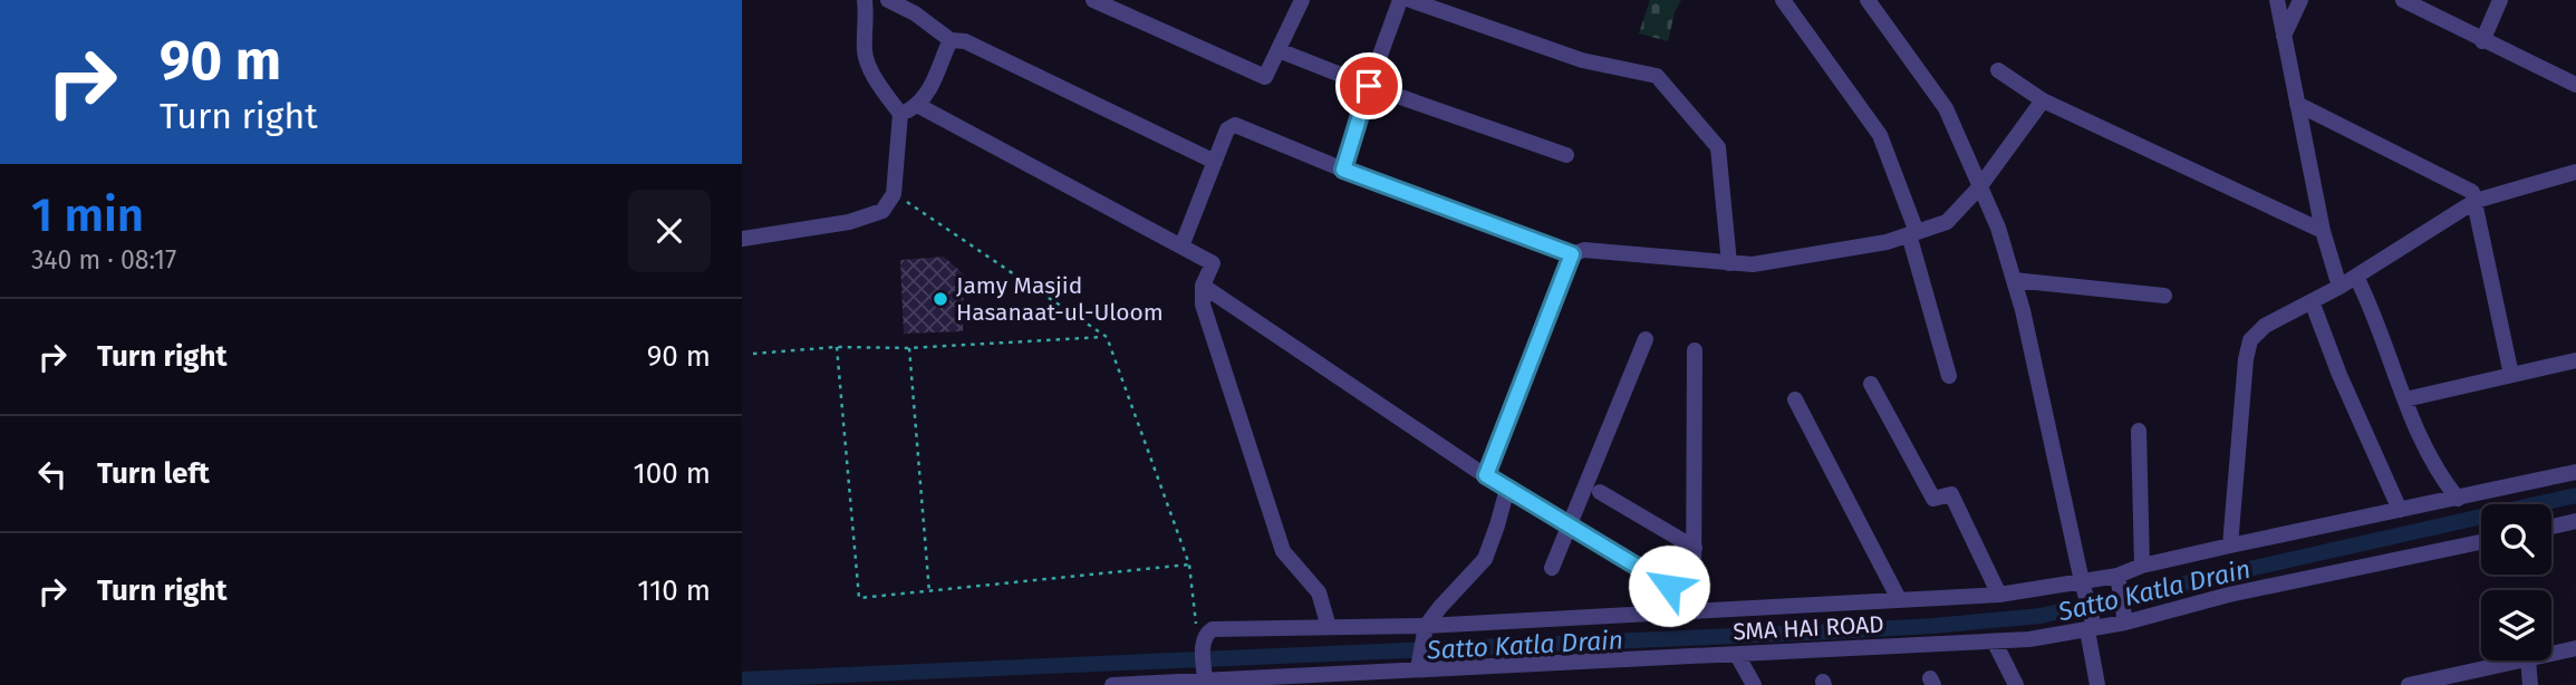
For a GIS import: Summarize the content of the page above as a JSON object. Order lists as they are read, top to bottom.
{
  "streets": {
    "street": ["SMA HAI ROAD"]
  },
  "water": ["Satto Katla Drain"],
  "places": ["Jamy Masjid Hasanaat-ul-Uloom"],
  "page": {
    "turn": ["90 m", "Turn right"],
    "heading": ["1 min", "340 m · 08:17"],
    "list": [
      {
        "name": "Turn right",
        "value": "90 m"
      },
      {
        "name": "Turn left",
        "value": "100 m"
      },
      {
        "name": "Turn right",
        "value": "110 m"
      }
    ]
  }
}
